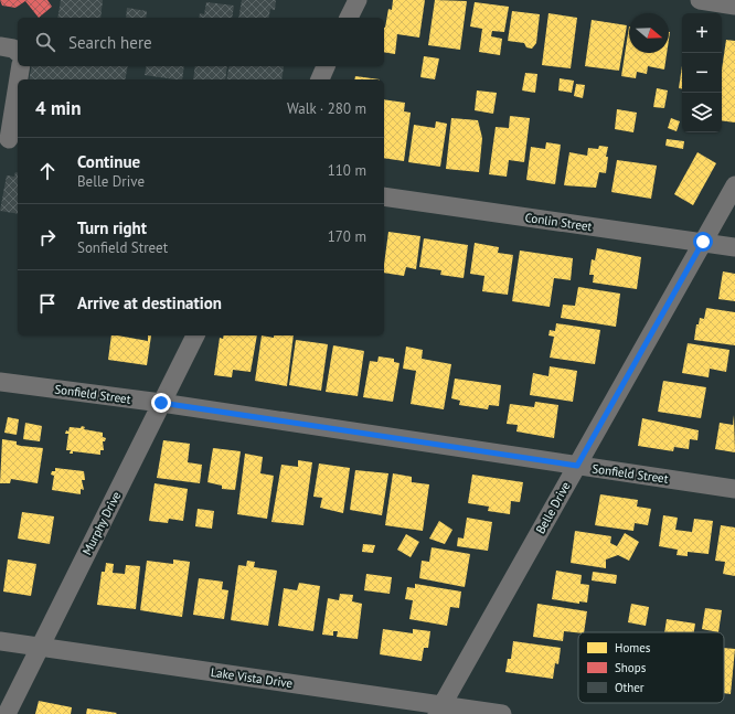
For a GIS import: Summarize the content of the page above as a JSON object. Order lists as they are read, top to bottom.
{
  "streets": {
    "street": [
      "Conlin Street",
      "Sonfield Street",
      "Belle Drive",
      "Murphy Drive",
      "Lake Vista Drive"
    ]
  },
  "crossings": [
    ["Conlin Street", "Belle Drive"],
    ["Sonfield Street", "Belle Drive"],
    ["Sonfield Street", "Murphy Drive"],
    ["Belle Drive", "Lake Vista Drive"],
    ["Murphy Drive", "Lake Vista Drive"]
  ],
  "legend": ["Homes", "Shops", "Other"],
  "north": "right",
  "page": {
    "map_buttons": ["+", "−"],
    "search": "Search here",
    "heading": ["4 min", "Walk · 280 m"],
    "list": [
      ["Continue", "Belle Drive", "110 m"],
      ["Turn right", "Sonfield Street", "170 m"],
      "Arrive at destination"
    ]
  }
}
